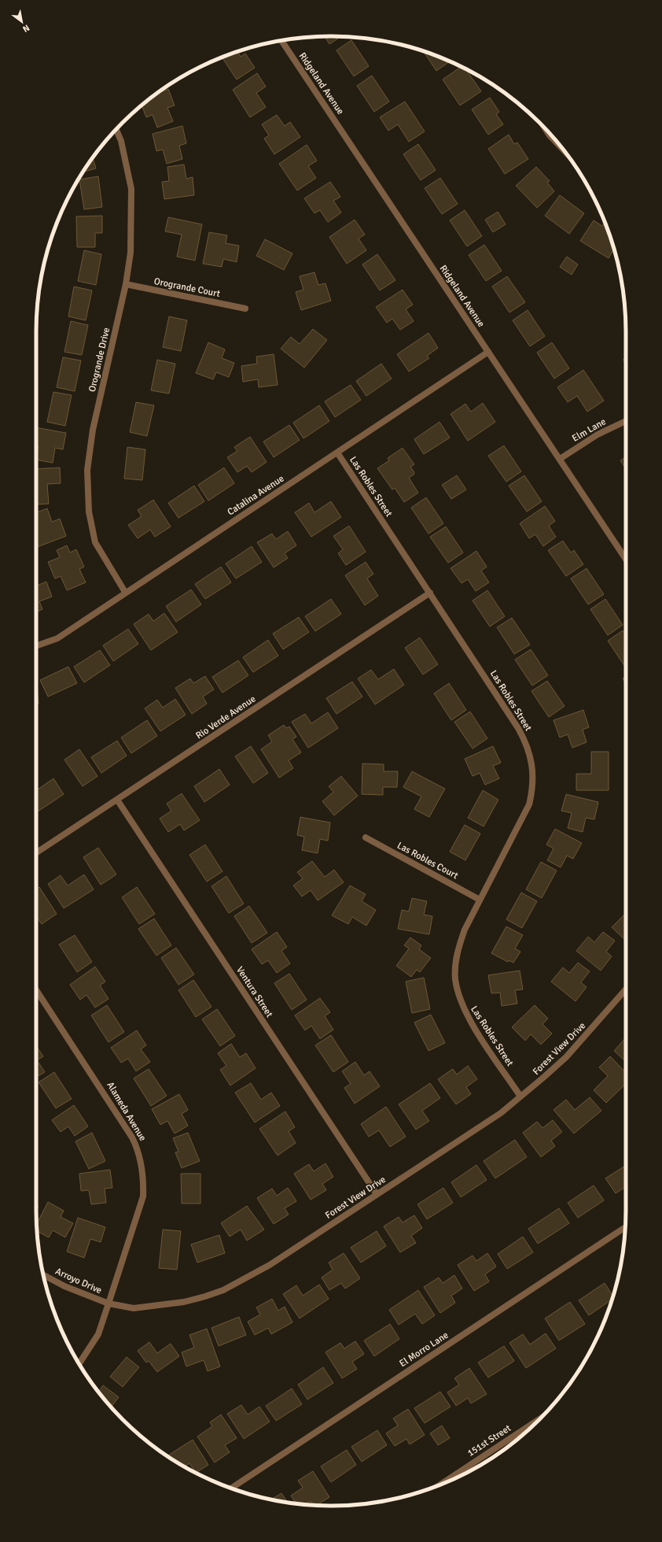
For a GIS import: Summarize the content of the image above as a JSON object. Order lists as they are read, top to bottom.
{
  "streets": {
    "street": [
      "Ridgeland Avenue",
      "Orogrande Court",
      "Orogrande Drive",
      "Elm Lane",
      "Las Robles Street",
      "Catalina Avenue",
      "Rio Verde Avenue",
      "Las Robles Court",
      "Ventura Street",
      "Forest View Drive",
      "Alameda Avenue",
      "Arroyo Drive",
      "El Morro Lane",
      "151st Street"
    ]
  },
  "crossings": [
    ["Ridgeland Avenue", "Elm Lane"],
    ["Ridgeland Avenue", "Catalina Avenue"],
    ["Orogrande Court", "Orogrande Drive"],
    ["Orogrande Drive", "Catalina Avenue"],
    ["Las Robles Street", "Catalina Avenue"],
    ["Las Robles Street", "Rio Verde Avenue"],
    ["Las Robles Street", "Las Robles Court"],
    ["Las Robles Street", "Forest View Drive"],
    ["Rio Verde Avenue", "Ventura Street"],
    ["Ventura Street", "Forest View Drive"],
    ["Forest View Drive", "Alameda Avenue"],
    ["Forest View Drive", "Arroyo Drive"],
    ["Alameda Avenue", "Arroyo Drive"]
  ],
  "north": "bottom right"
}
